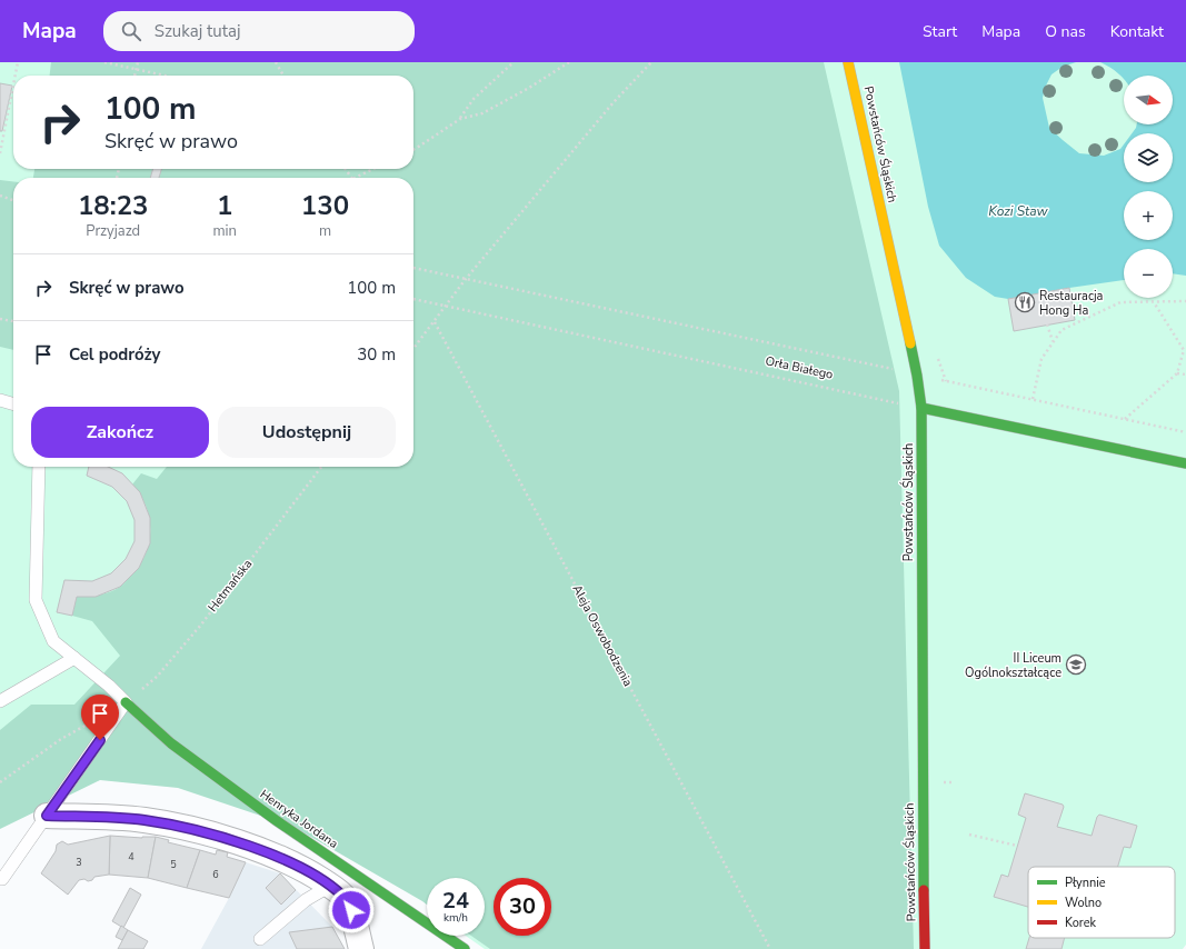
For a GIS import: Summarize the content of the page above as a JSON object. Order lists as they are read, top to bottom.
{
  "streets": {
    "street": ["Powstańców Śląskich", "Henryka Jordana"],
    "path": ["Orła Białego", "Hetmańska", "Aleja Oswobodzenia"]
  },
  "crossings": [
    ["Powstańców Śląskich", "Orła Białego"],
    ["Hetmańska", "Henryka Jordana"]
  ],
  "water": ["Kozi Staw"],
  "places": {
    "restaurant": ["Restauracja Hong Ha"],
    "school or university": ["II Liceum Ogólnokształcące"]
  },
  "house_numbers": [
    "4",
    "3",
    "5",
    "6"
  ],
  "legend": ["Płynnie", "Wolno", "Korek"],
  "north": "right",
  "page": {
    "header": "Mapa",
    "search": "Szukaj tutaj",
    "nav": [
      "Start",
      "Mapa",
      "O nas",
      "Kontakt"
    ],
    "map_buttons": ["+", "−"],
    "turn": ["100 m", "Skręć w prawo"],
    "eta": [
      "18:23",
      "Przyjazd",
      "1",
      "min",
      "130",
      "m"
    ],
    "list": [
      {
        "name": "Skręć w prawo",
        "value": "100 m"
      },
      {
        "name": "Cel podróży",
        "value": "30 m"
      }
    ],
    "buttons": ["Zakończ", "Udostępnij"],
    "speed": "24 km/h",
    "limit": "30"
  }
}
